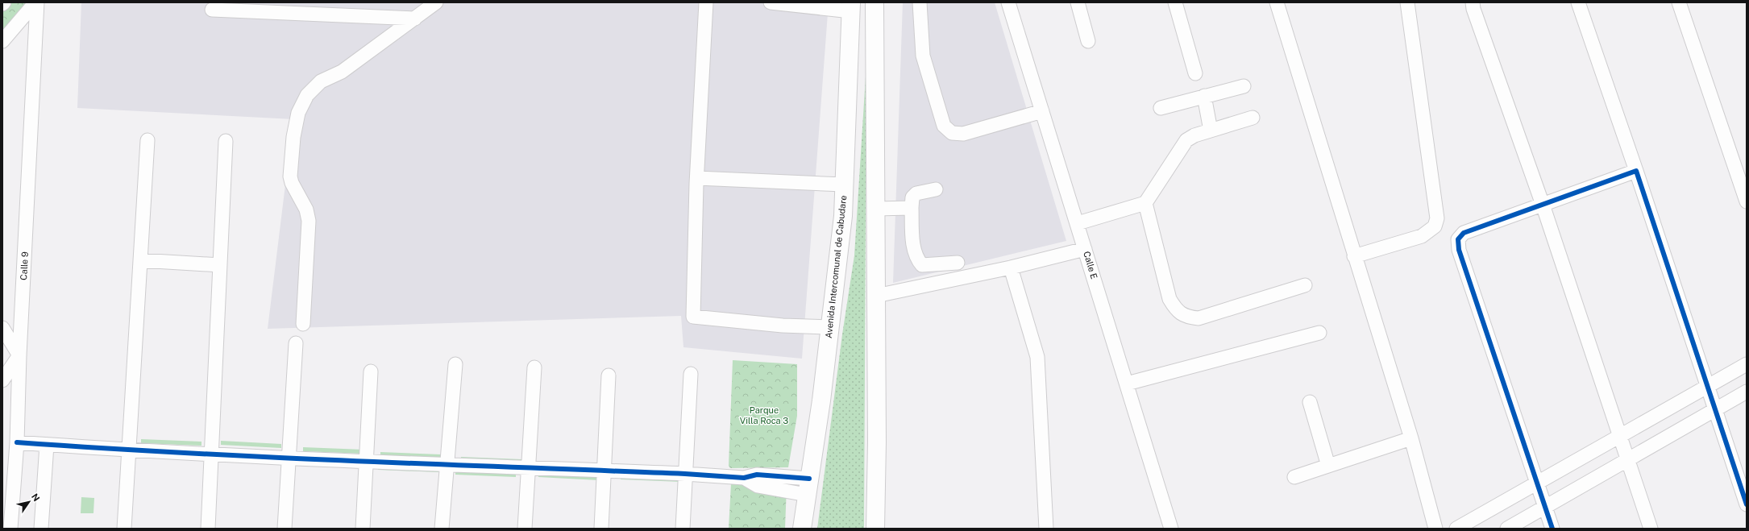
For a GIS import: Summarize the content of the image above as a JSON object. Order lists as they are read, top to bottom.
{
  "streets": {
    "highway": ["Avenida Intercomunal de Cabudare"],
    "street": ["Calle E", "Calle 9"]
  },
  "parks": ["Parque Villa Roca 3"],
  "north": "top right"
}
